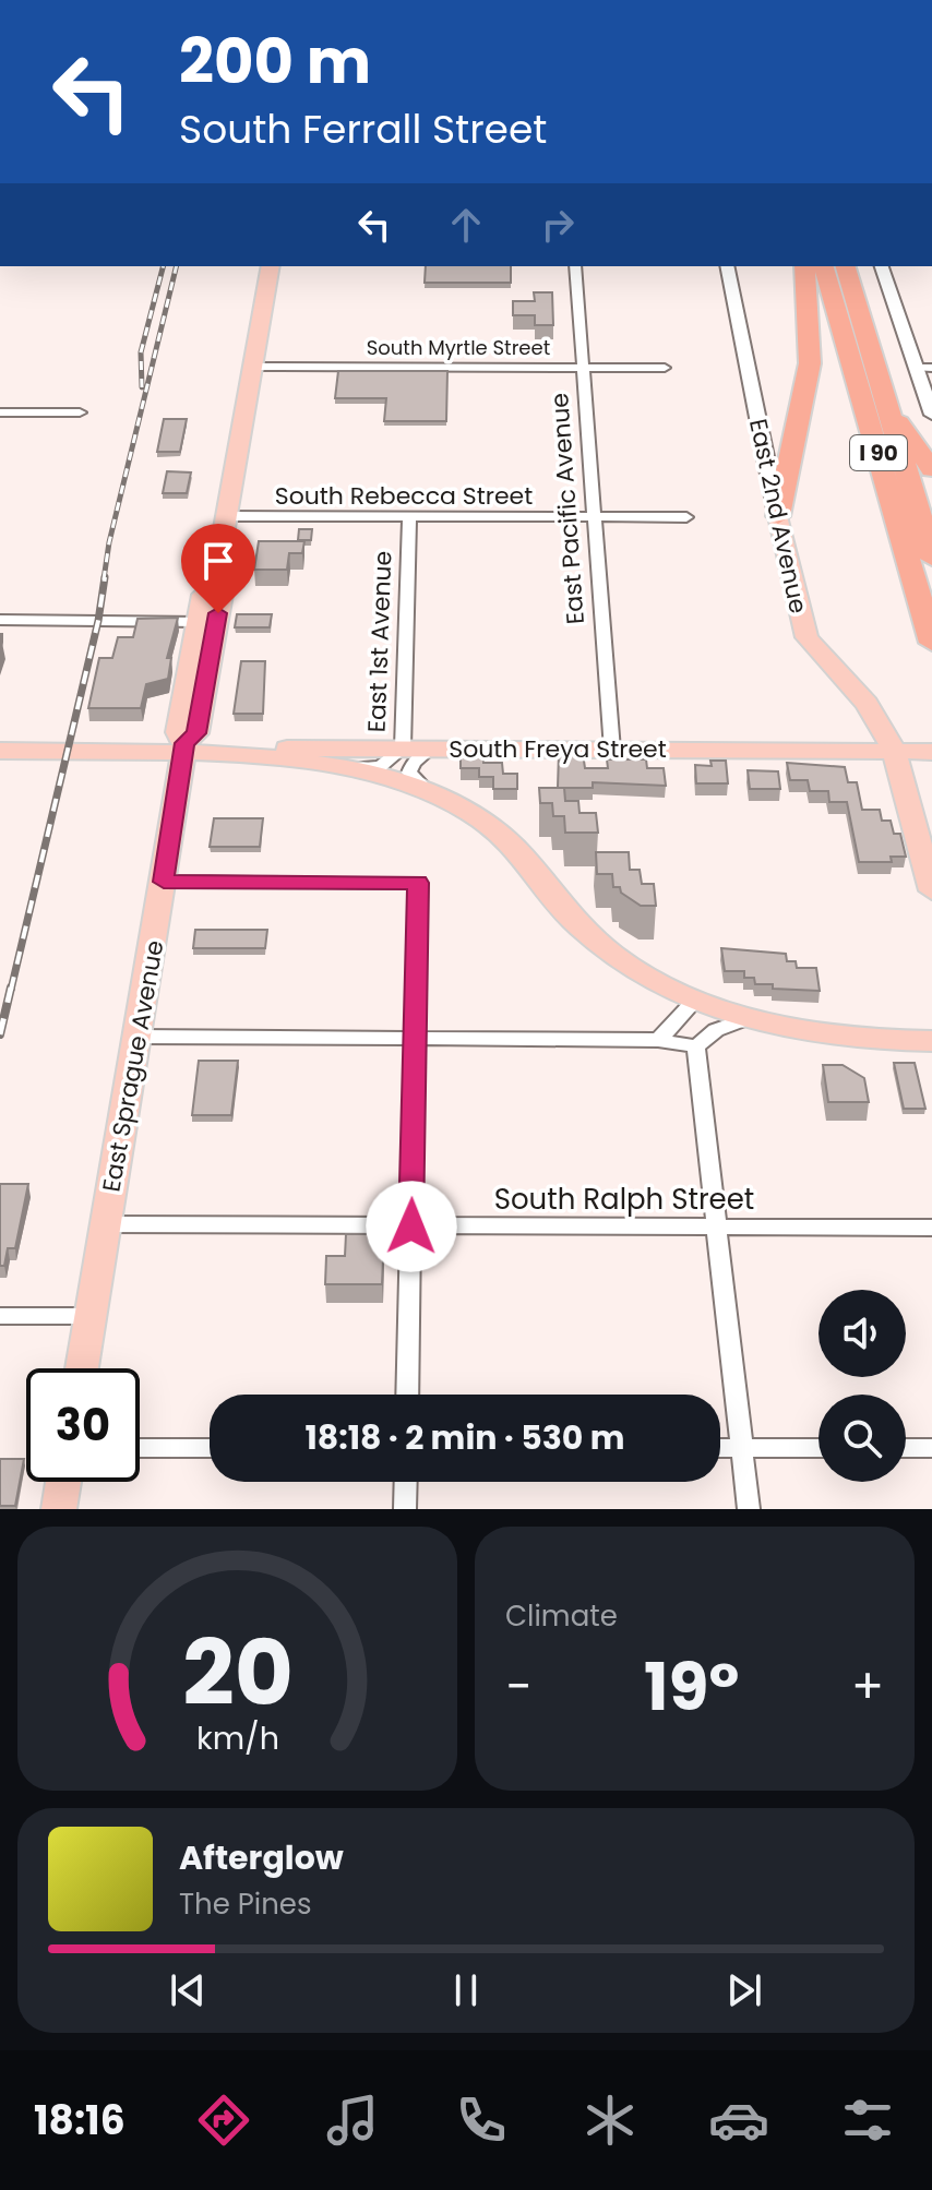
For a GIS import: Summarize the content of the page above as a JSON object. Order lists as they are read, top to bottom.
{
  "streets": {
    "highway": ["I 90"],
    "main road": ["East 2nd Avenue", "South Freya Street", "East Sprague Avenue"],
    "street": [
      "South Myrtle Street",
      "South Rebecca Street",
      "East Pacific Avenue",
      "East 1st Avenue",
      "South Ralph Street"
    ]
  },
  "crossings": [
    ["South Myrtle Street", "East Pacific Avenue"],
    ["South Myrtle Street", "East Sprague Avenue"],
    ["South Rebecca Street", "East Pacific Avenue"],
    ["South Rebecca Street", "East 1st Avenue"],
    ["South Rebecca Street", "East Sprague Avenue"],
    ["East Pacific Avenue", "South Freya Street"],
    ["East 2nd Avenue", "South Freya Street"],
    ["East 1st Avenue", "South Freya Street"],
    ["South Freya Street", "East Sprague Avenue"],
    ["East Sprague Avenue", "South Ralph Street"]
  ],
  "page": {
    "turn": ["200 m", "South Ferrall Street"],
    "limit": "30",
    "trip": "18:18 · 2 min · 530 m",
    "tile": "Climate",
    "heat": ["−", "19°", "+"],
    "song": ["Afterglow", "The Pines"],
    "tabs": "18:16",
    "gauge": ["20", "km/h"]
  }
}
